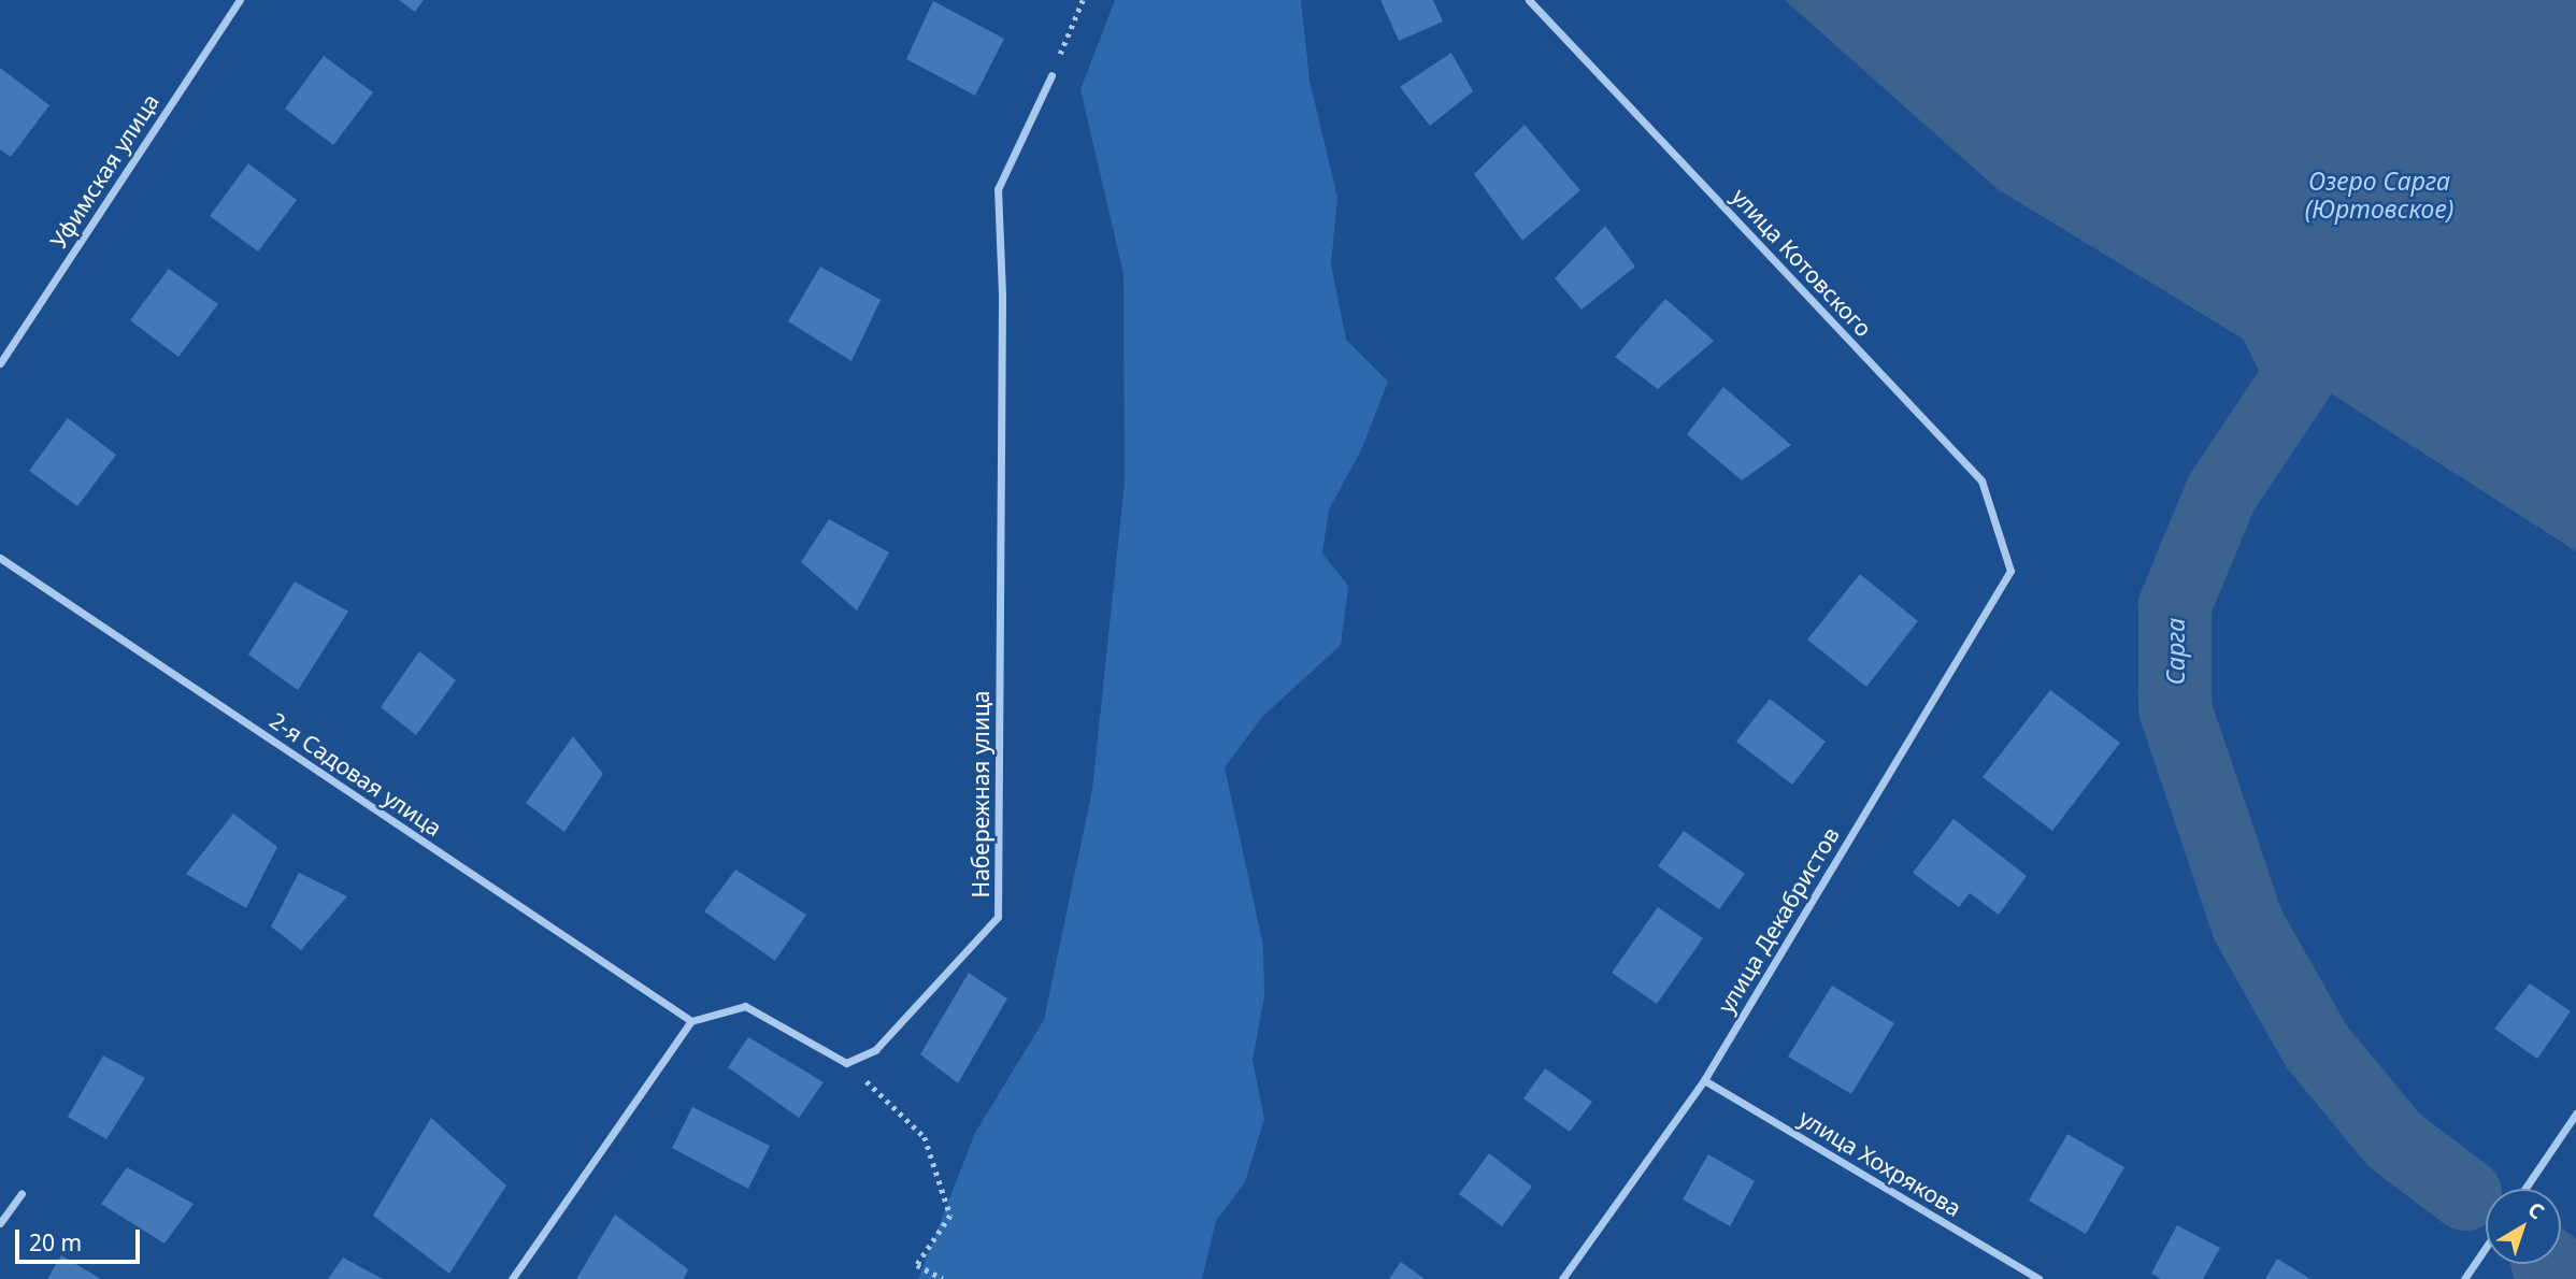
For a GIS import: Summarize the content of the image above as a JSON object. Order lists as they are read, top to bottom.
{
  "streets": {
    "street": [
      "Уфимская улица",
      "улица Котовского",
      "2-я Садовая улица",
      "Набережная улица",
      "улица Декабристов",
      "улица Хохрякова"
    ]
  },
  "crossings": [
    ["улица Котовского", "улица Декабристов"],
    ["улица Декабристов", "улица Хохрякова"]
  ],
  "water": ["Озеро Сарга (Юртовское)", "Сарга"],
  "scale_bar": "20 m",
  "north": "top right"
}
